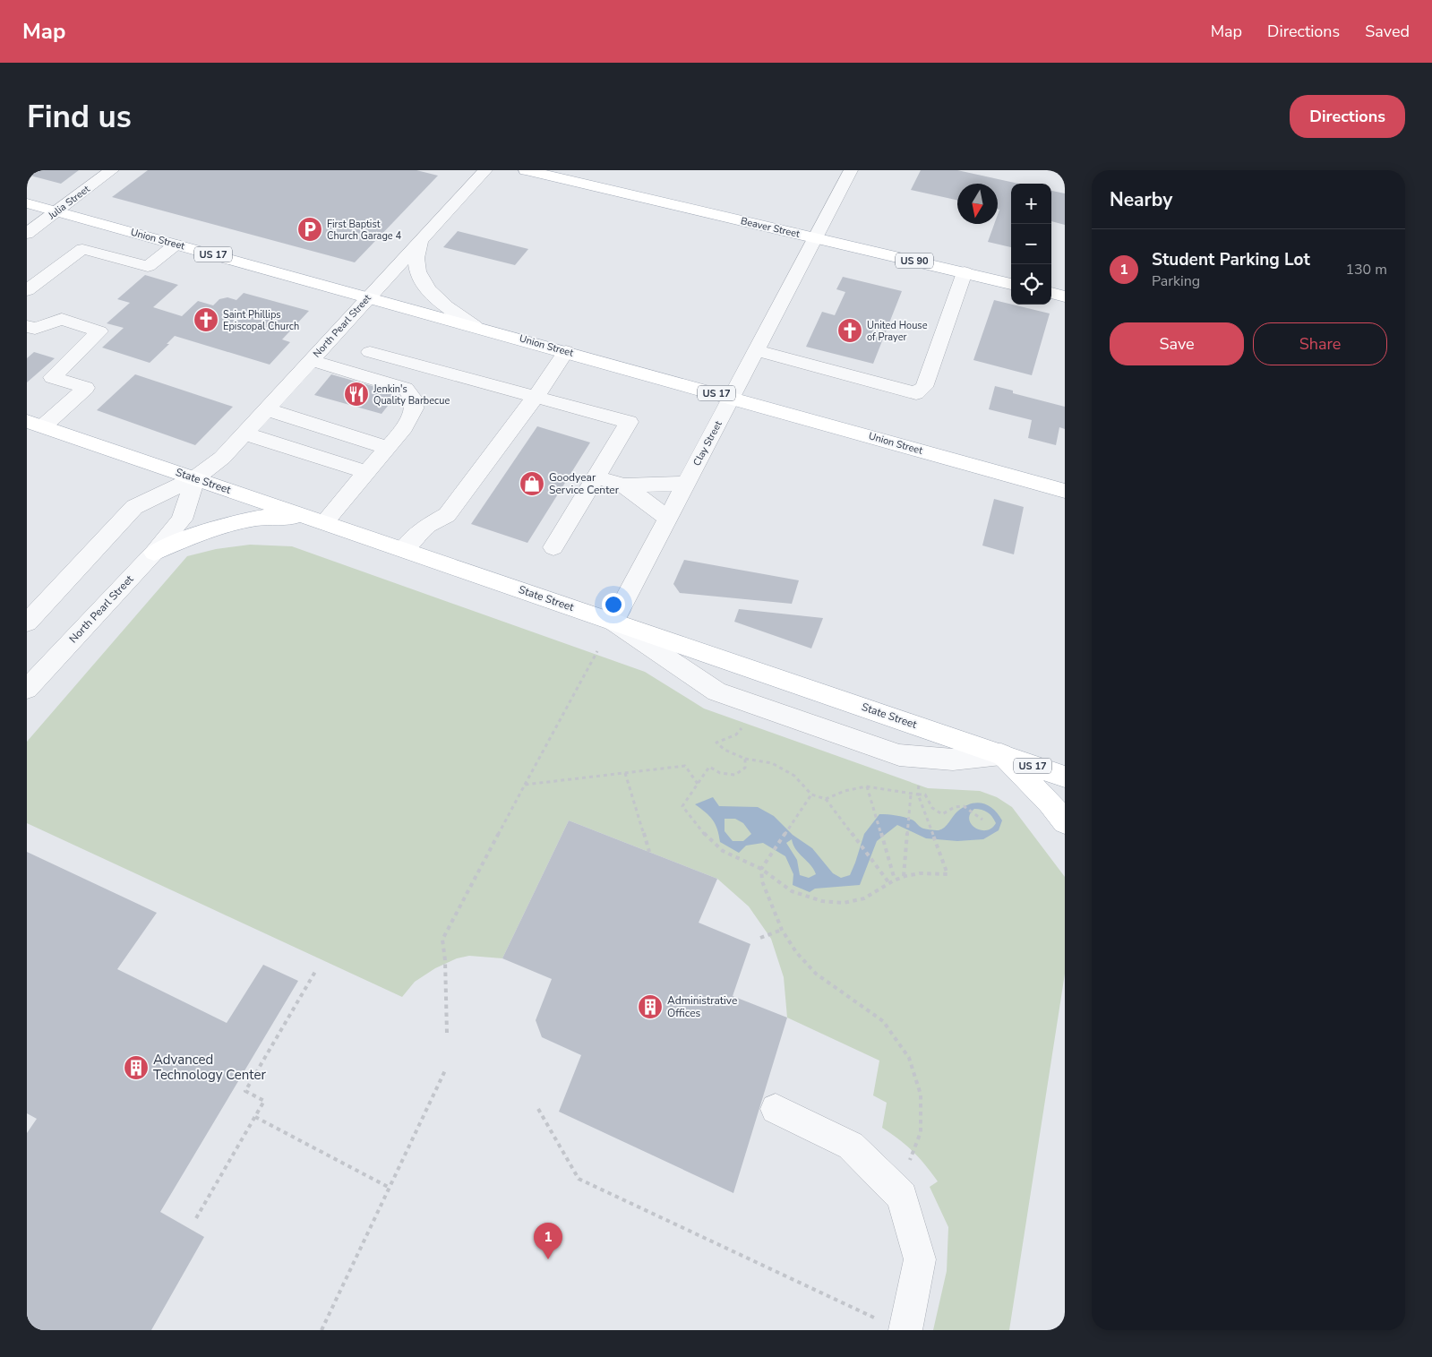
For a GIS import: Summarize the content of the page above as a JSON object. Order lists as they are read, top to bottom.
{
  "streets": {
    "main road": [
      "Beaver Street",
      "Union Street",
      "US 17",
      "US 90",
      "State Street"
    ],
    "street": ["Julia Street", "North Pearl Street", "Clay Street"]
  },
  "crossings": [
    ["Julia Street", "Union Street"],
    ["Beaver Street", "Clay Street"],
    ["Union Street", "North Pearl Street"],
    ["Union Street", "Clay Street"],
    ["North Pearl Street", "State Street"],
    ["Clay Street", "State Street"]
  ],
  "places": {
    "parking": ["First Baptist Church Garage 4"],
    "church": ["Saint Phillips Episcopal Church", "United House of Prayer"],
    "restaurant": ["Jenkin's Quality Barbecue"],
    "shop": ["Goodyear Service Center"],
    "building": ["Administrative Offices", "Advanced Technology Center"]
  },
  "north": "bottom",
  "page": {
    "header": "Map",
    "nav": ["Map", "Directions", "Saved"],
    "buttons": [
      "Directions",
      ["Save", "Share"]
    ],
    "title": "Find us",
    "heading": "Nearby",
    "map_buttons": ["+", "−"],
    "list": [
      {
        "mark": "1",
        "name": "Student Parking Lot",
        "note": "Parking",
        "value": "130 m"
      }
    ],
    "pins": "1"
  }
}
